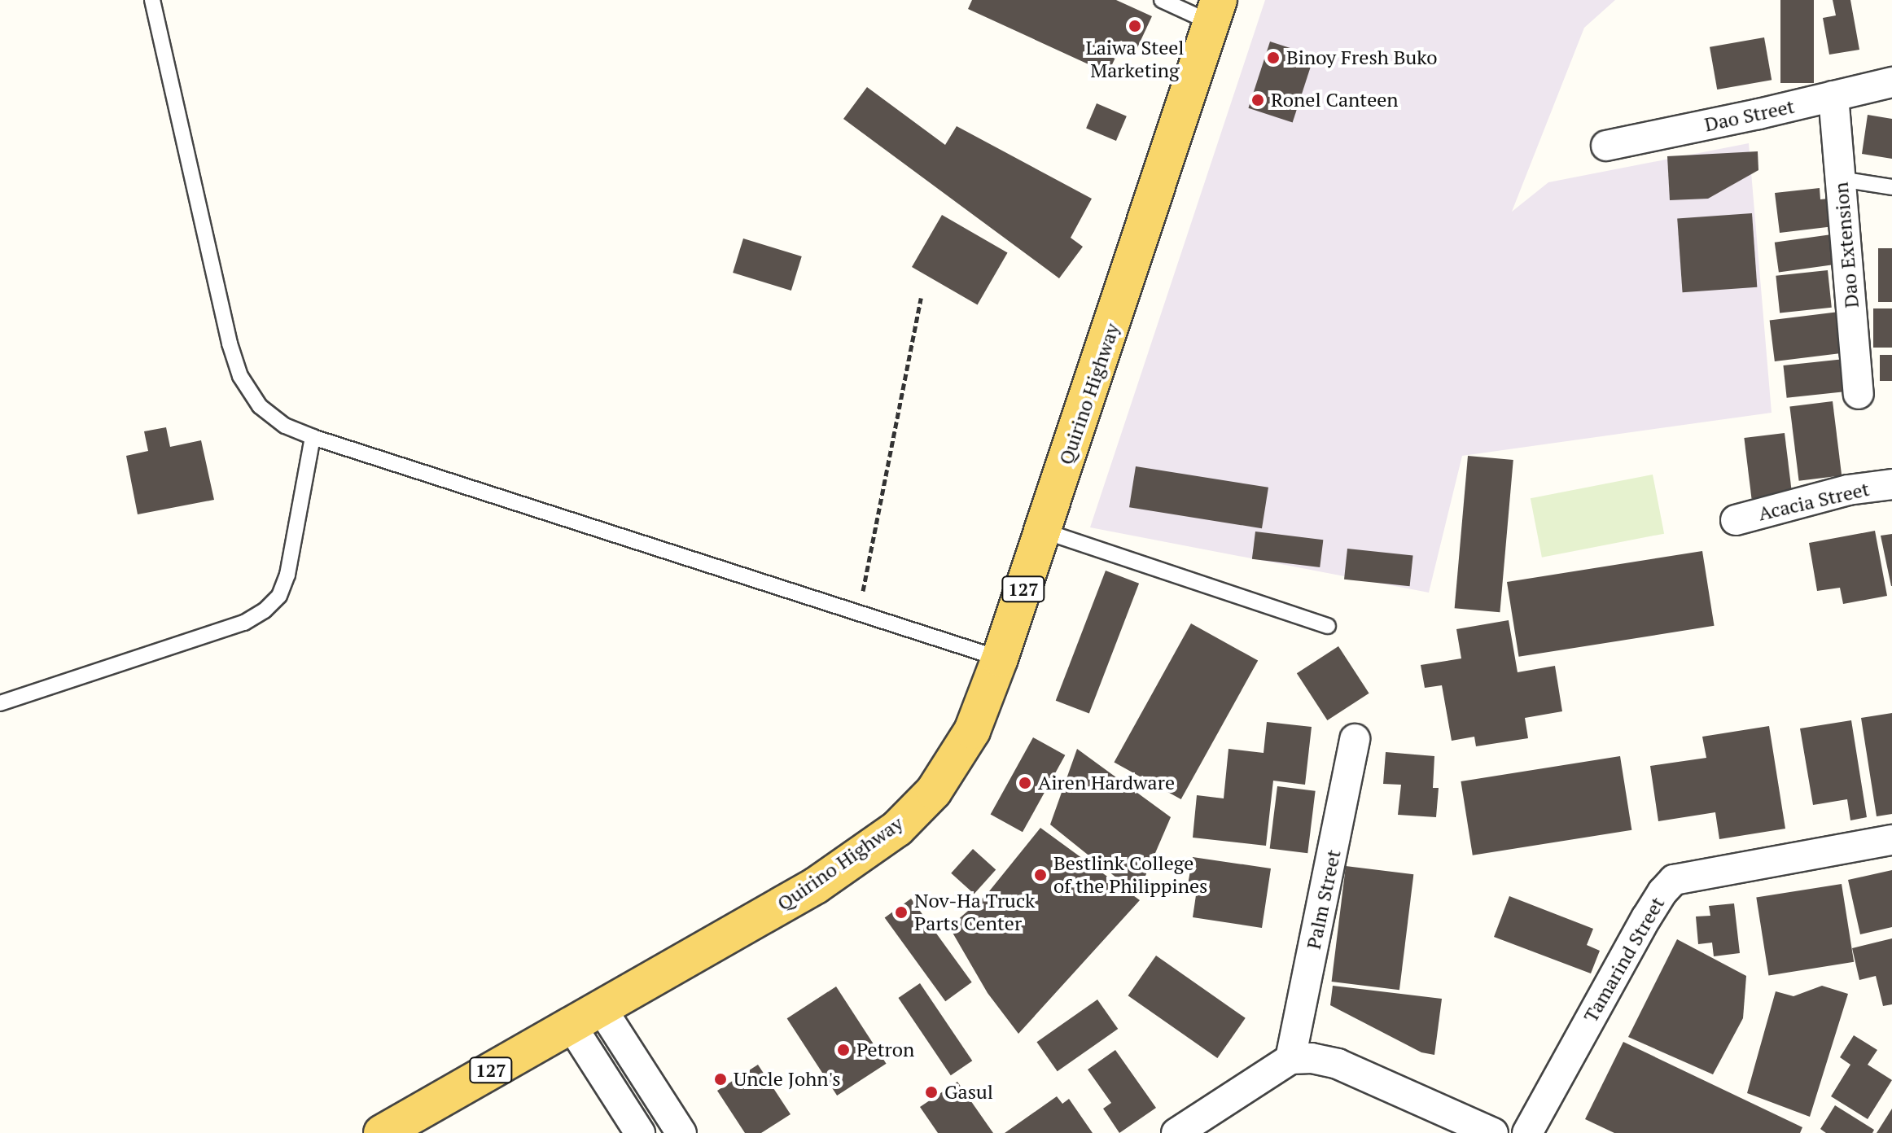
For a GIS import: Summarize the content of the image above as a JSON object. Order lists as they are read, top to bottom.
{
  "streets": {
    "main road": ["Quirino Highway", "127"],
    "street": [
      "Dao Street",
      "Dao Extension",
      "Acacia Street",
      "Palm Street",
      "Tamarind Street"
    ]
  },
  "crossings": [
    ["Dao Street", "Dao Extension"]
  ],
  "places": [
    "Laiwa Steel Marketing",
    "Binoy Fresh Buko",
    "Ronel Canteen",
    "Airen Hardware",
    "Bestlink College of the Philippines",
    "Nov-Ha Truck Parts Center",
    "Petron",
    "Uncle John's",
    "Gasul"
  ]
}
